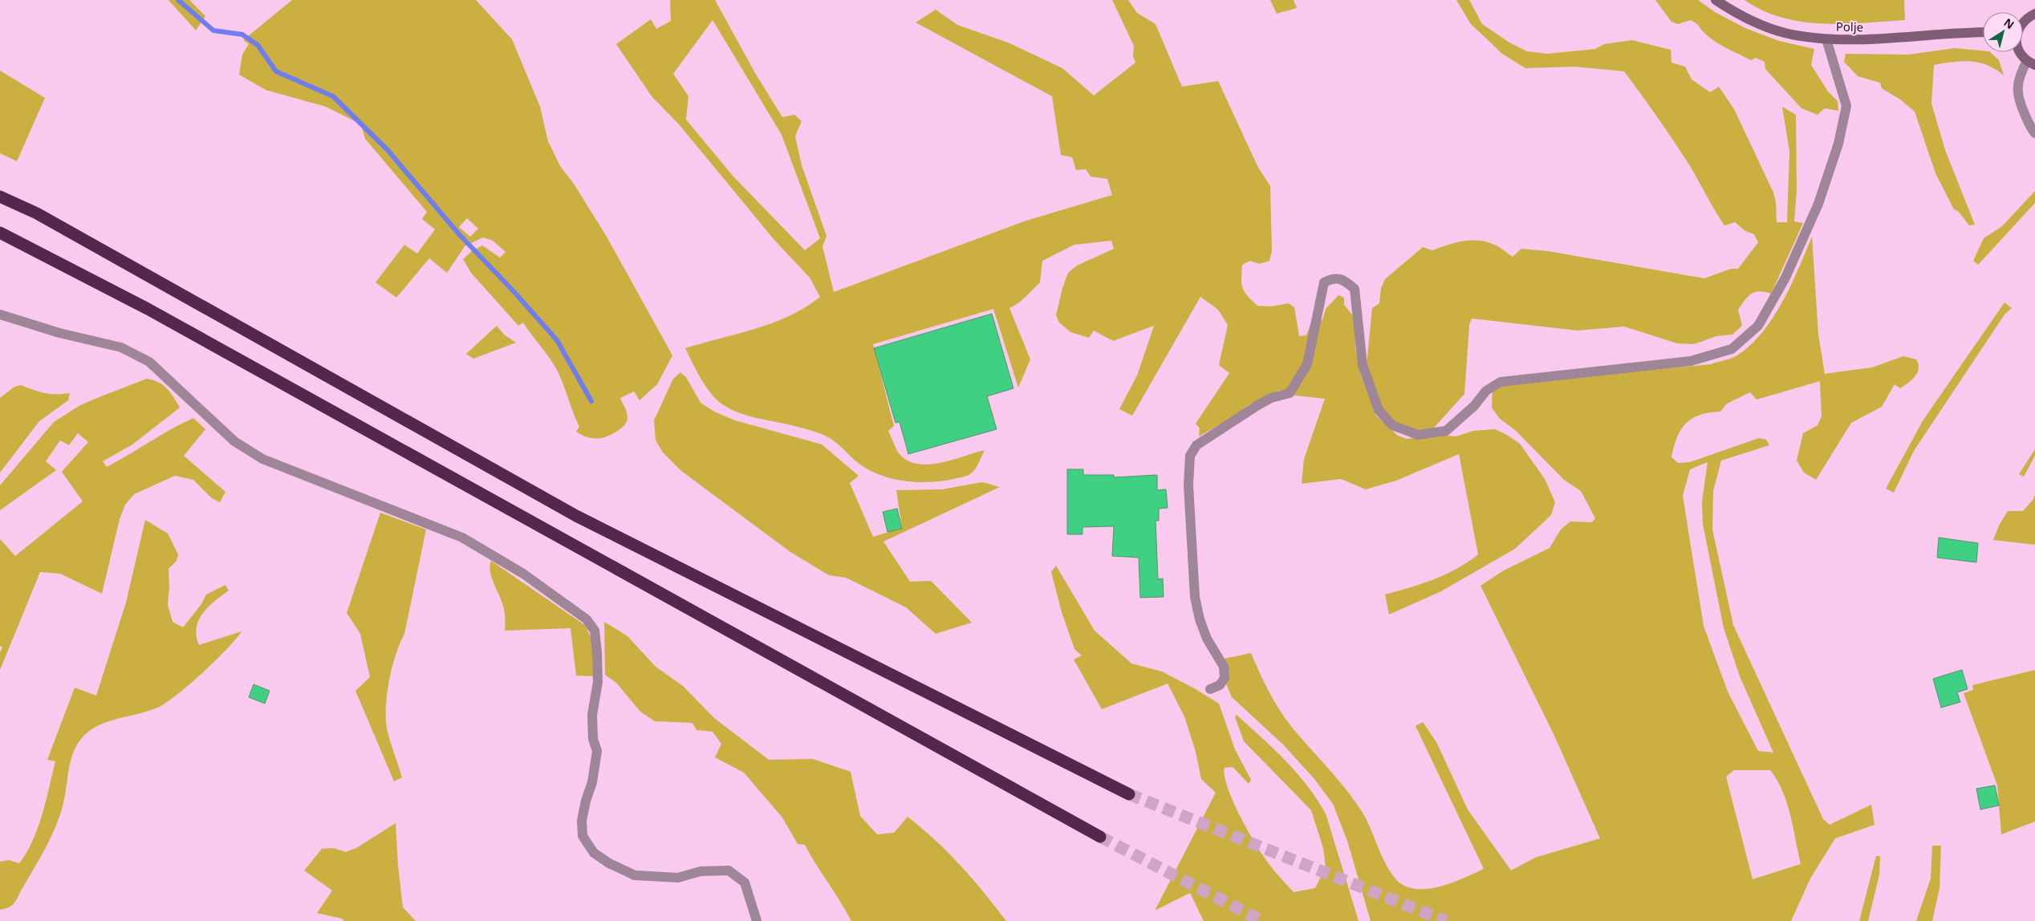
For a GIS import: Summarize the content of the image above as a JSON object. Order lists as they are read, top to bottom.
{
  "streets": {
    "street": ["Polje"]
  },
  "north": "top right"
}
